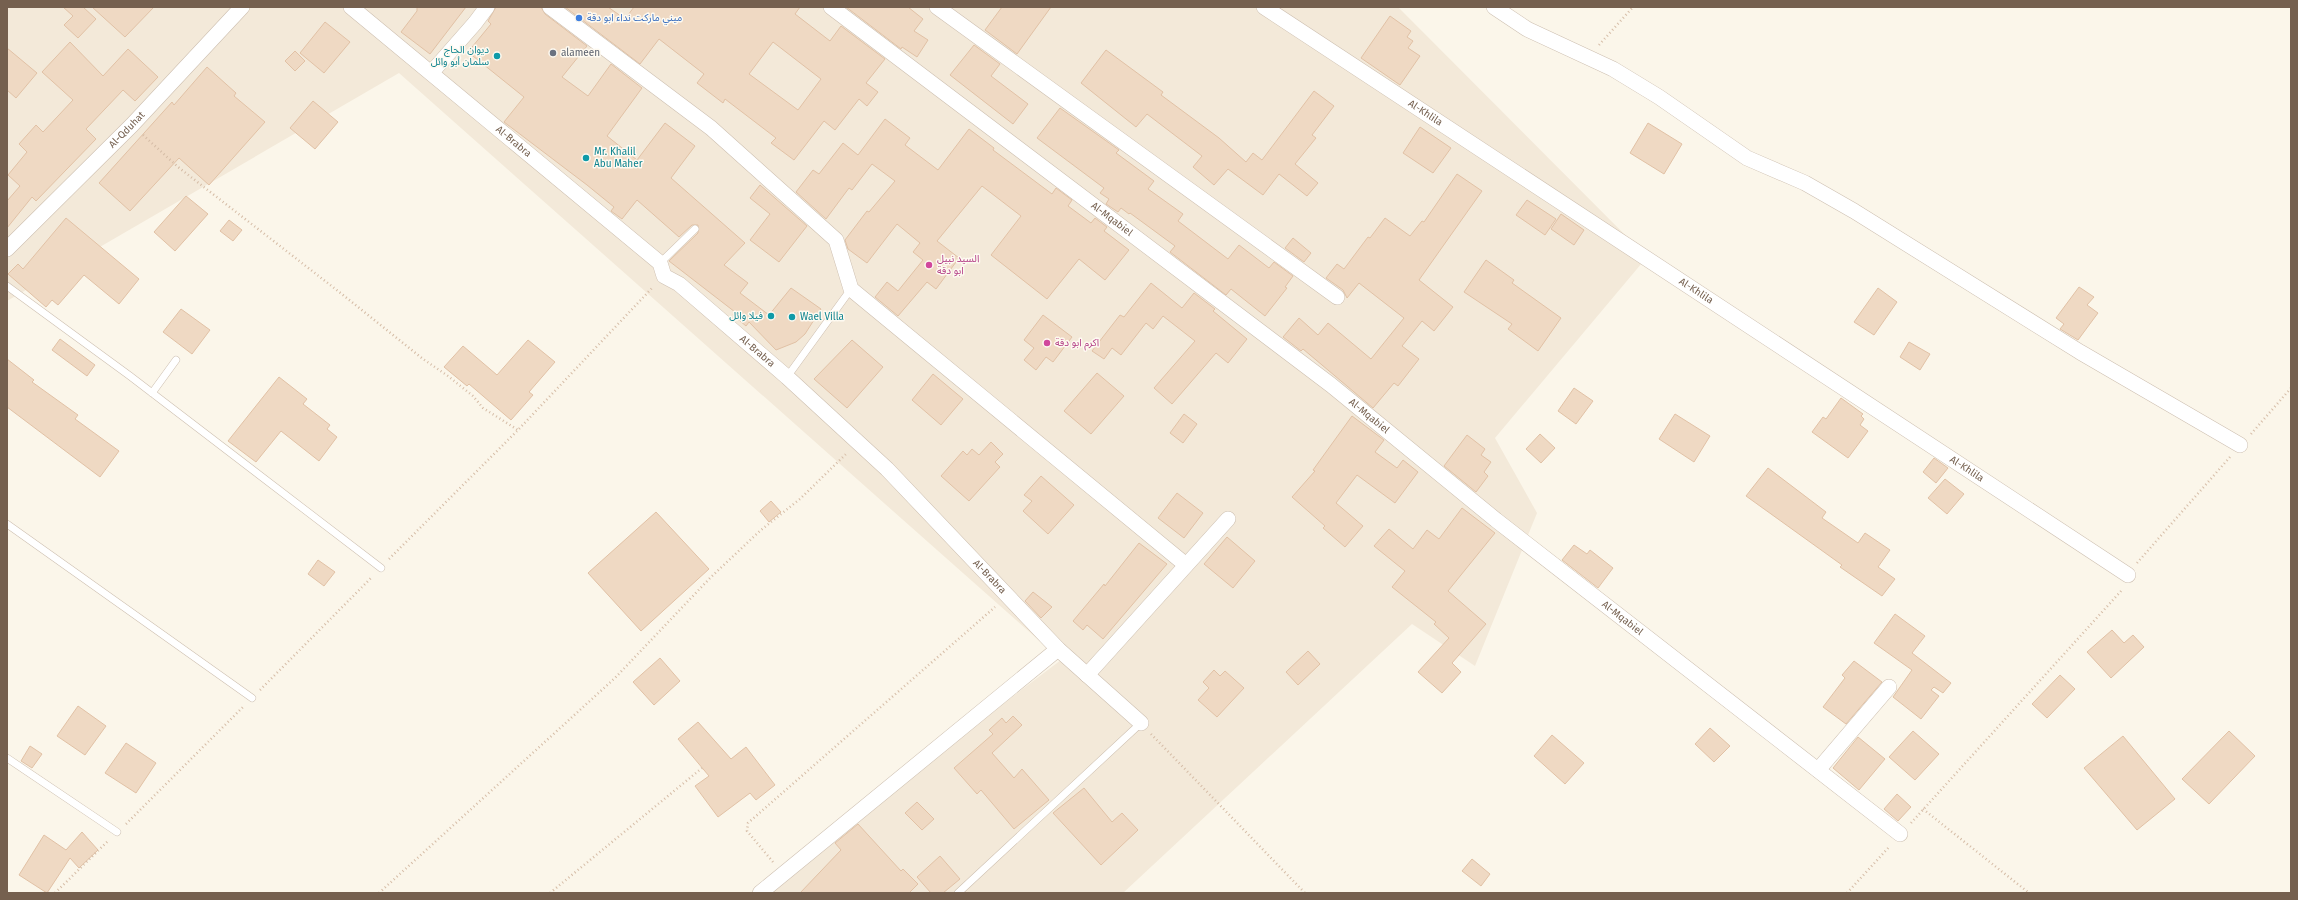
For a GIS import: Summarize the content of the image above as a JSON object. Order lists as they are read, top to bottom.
{
  "streets": {
    "street": [
      "Al-Khlila",
      "Al-Qduhat",
      "Al-Brabra",
      "Al-Mqabiel"
    ]
  },
  "places": [
    "ميني ماركت نداء ابو دقة",
    "alameen",
    "ديوان الحاج سلمان أبو وائل",
    "Mr. Khalil Abu Maher",
    "السيد نبيل ابو دقة",
    "فيلا وائل",
    "Wael Villa",
    "اكرم ابو دقة"
  ]
}
